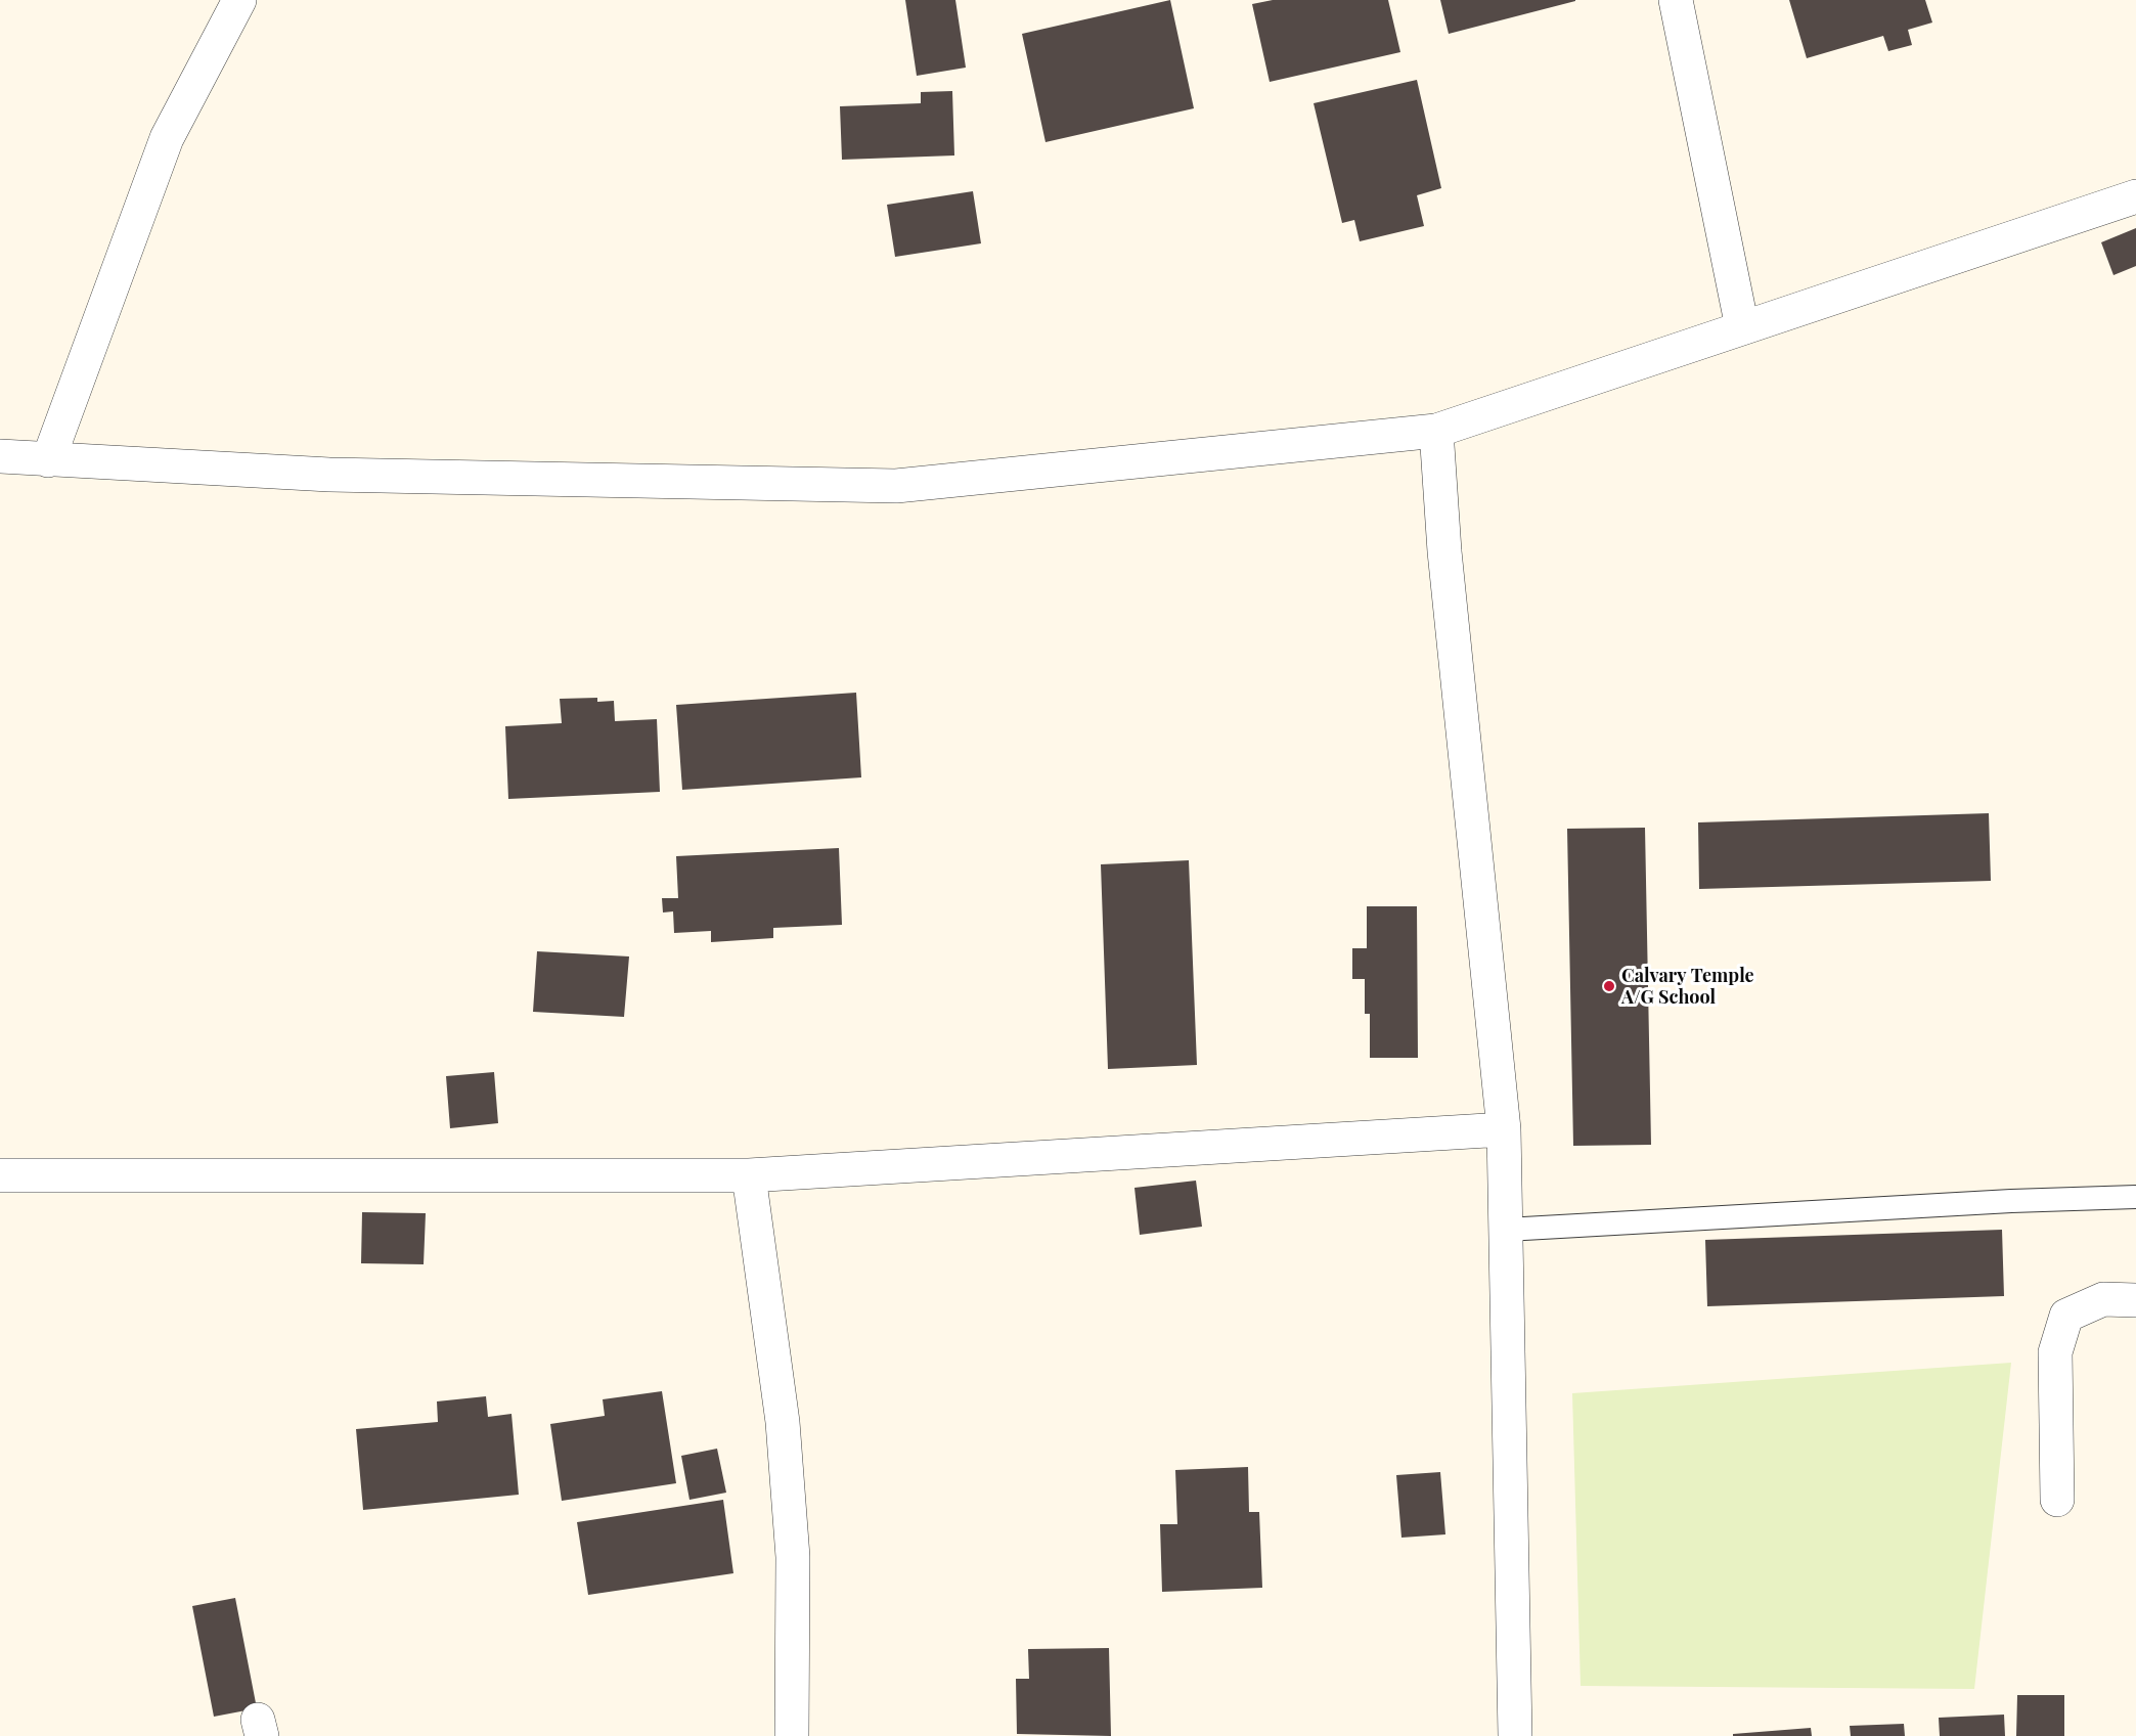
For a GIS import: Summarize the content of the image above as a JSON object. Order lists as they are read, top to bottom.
{
  "places": ["Calvary Temple A/G School"]
}
